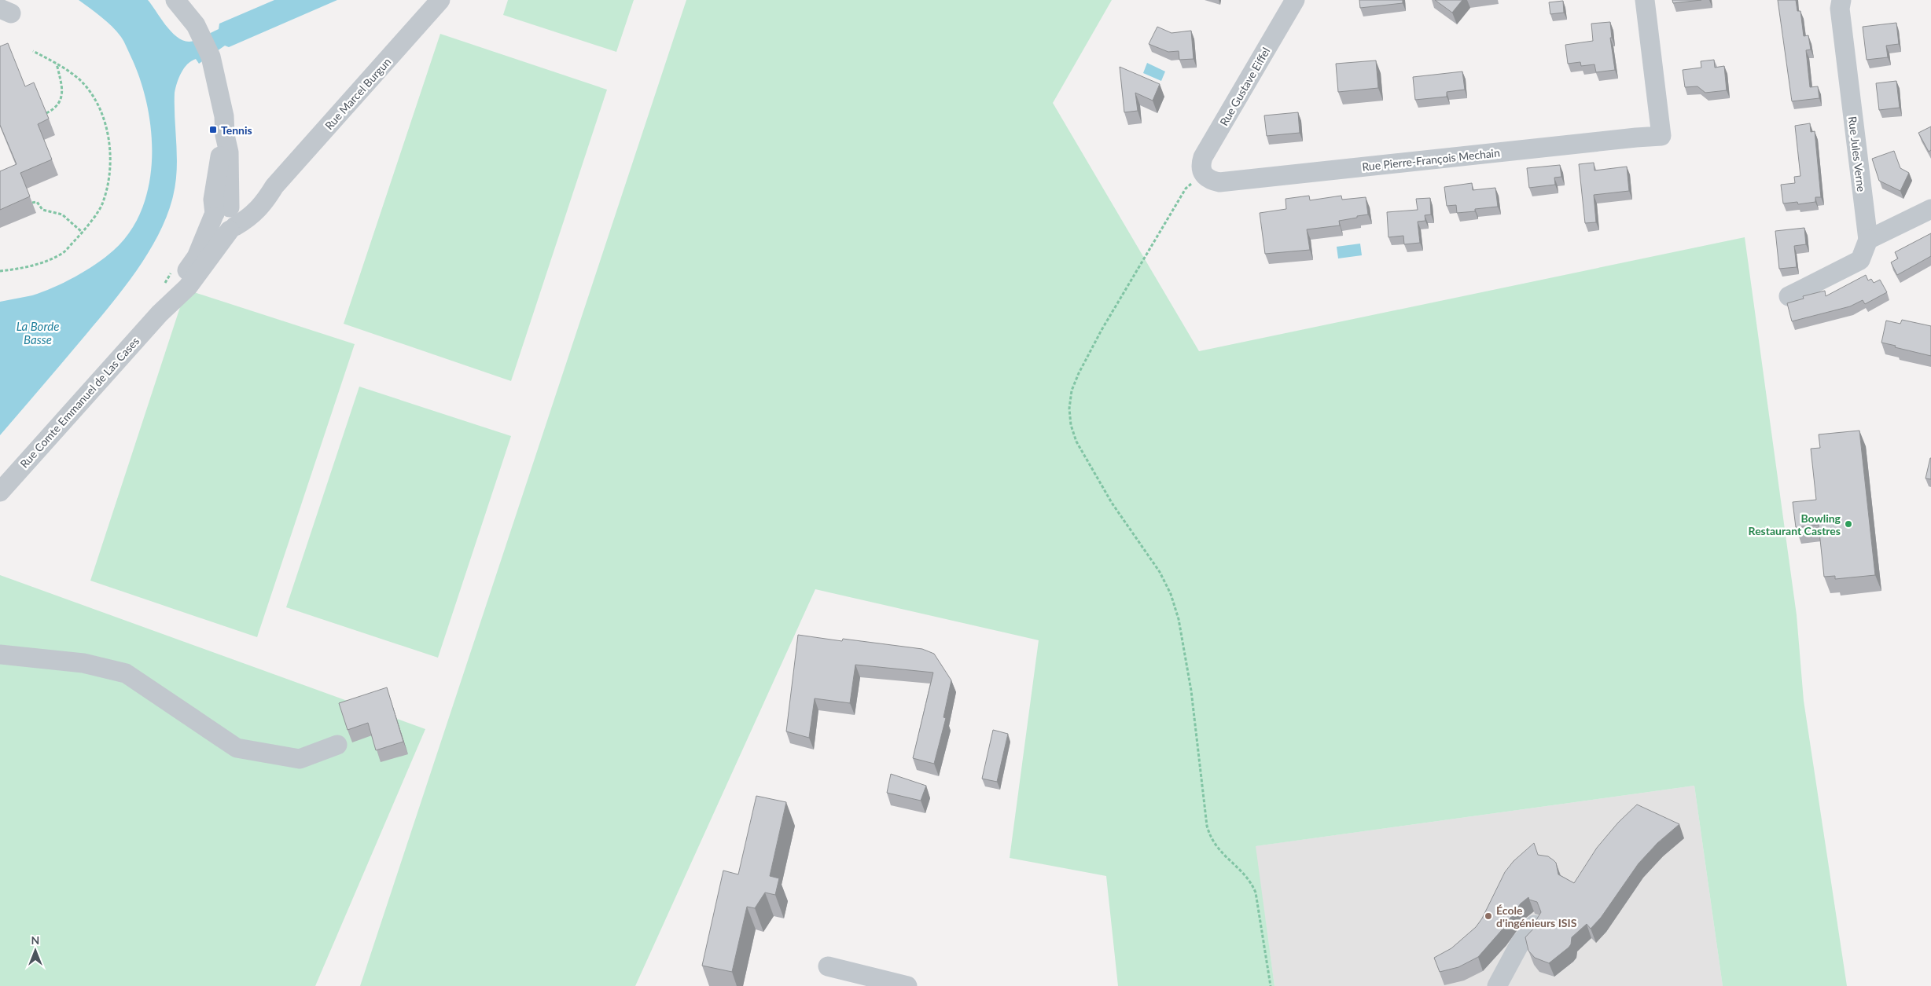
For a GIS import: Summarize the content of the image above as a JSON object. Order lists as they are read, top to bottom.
{
  "streets": {
    "street": [
      "Rue Gustave Eiffel",
      "Rue Marcel Burgun",
      "Rue Jules Verne",
      "Rue Pierre-François Mechain",
      "Rue Comte Emmanuel de Las Cases"
    ]
  },
  "crossings": [
    ["Rue Gustave Eiffel", "Rue Pierre-François Mechain"],
    ["Rue Marcel Burgun", "Rue Comte Emmanuel de Las Cases"]
  ],
  "water": ["La Borde Basse"],
  "places": {
    "transit": ["Tennis"],
    "other": ["Bowling Restaurant Castres", "École d'ingénieurs ISIS"]
  },
  "north": "top"
}
